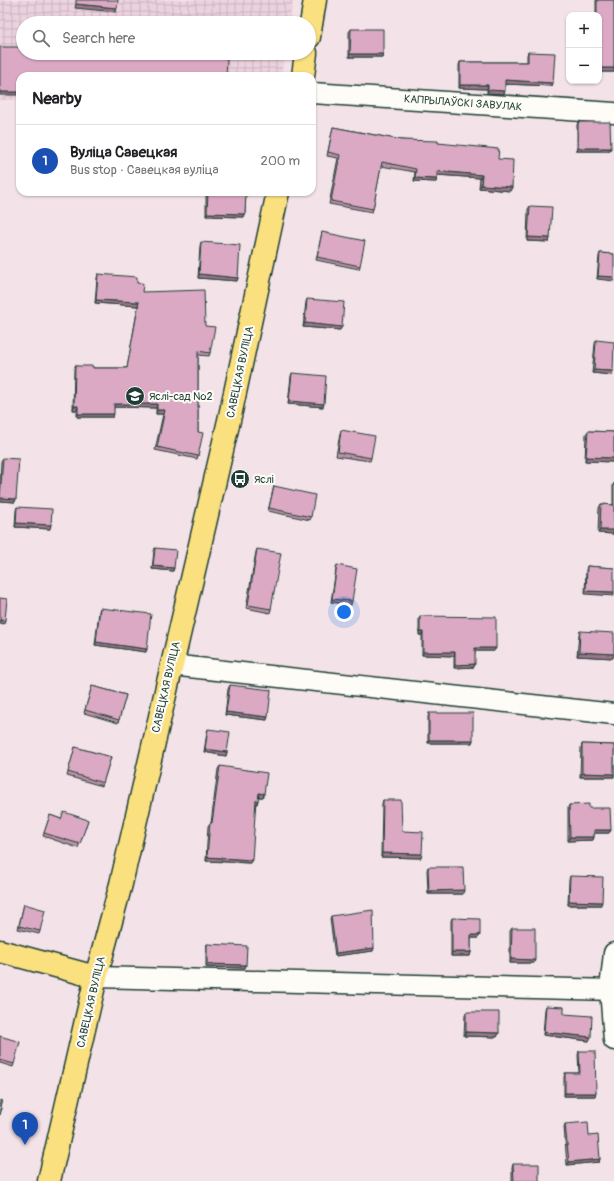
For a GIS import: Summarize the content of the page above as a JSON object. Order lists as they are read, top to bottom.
{
  "streets": {
    "main road": ["САВЕЦКАЯ ВУЛІЦА"],
    "street": ["КАПРЫЛАЎСКІ ЗАВУЛАК"]
  },
  "places": {
    "school or university": ["Яслі-сад №2"],
    "bus stop": ["Яслі"]
  },
  "page": {
    "map_buttons": ["+", "−"],
    "search": "Search here",
    "heading": "Nearby",
    "list": [
      {
        "mark": "1",
        "name": "Вуліца Савецкая",
        "note": "Bus stop · Савецкая вуліца",
        "value": "200 m"
      }
    ],
    "pins": "1"
  }
}
